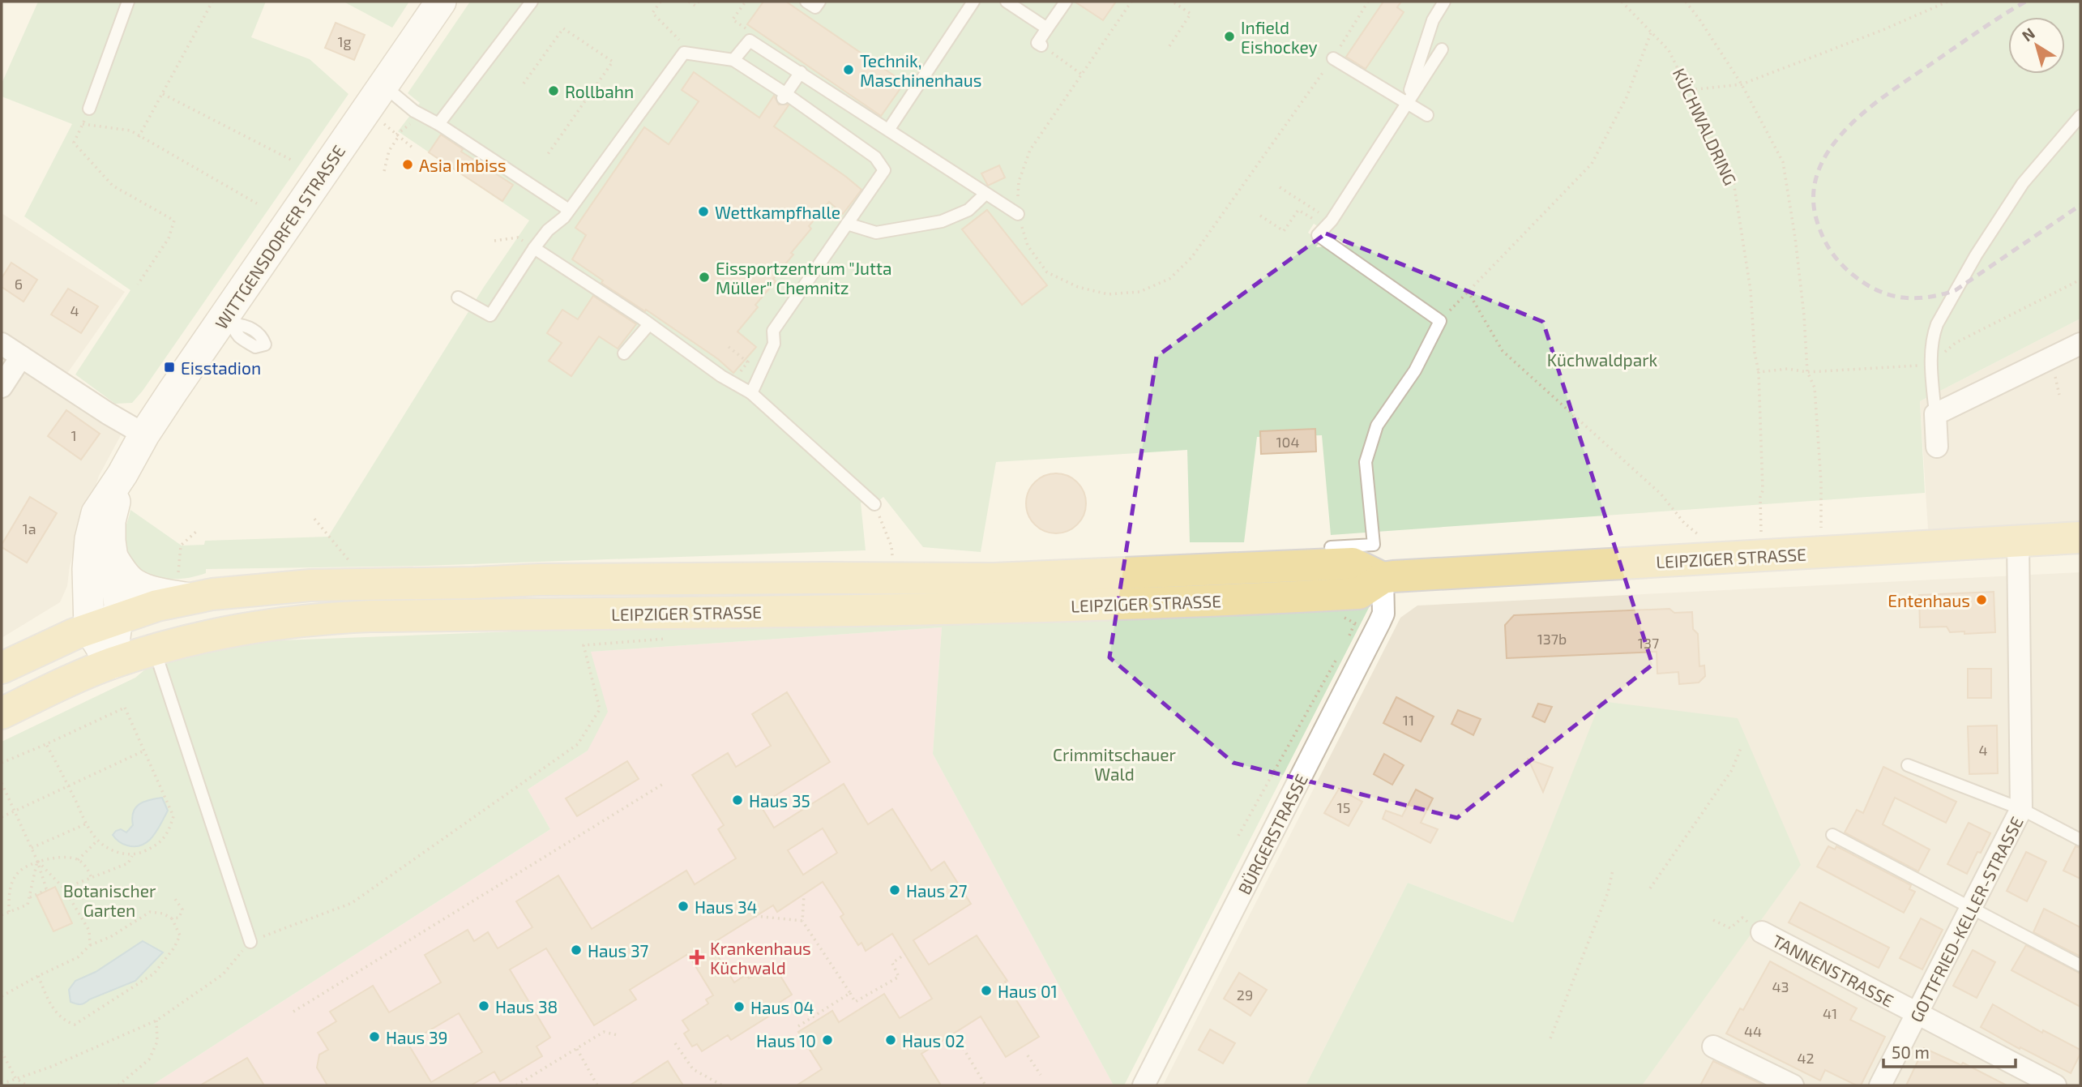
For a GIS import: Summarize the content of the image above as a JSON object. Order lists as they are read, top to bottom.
{
  "streets": {
    "main road": ["LEIPZIGER STRASSE"],
    "street": [
      "WITTGENSDORFER STRASSE",
      "BÜRGERSTRASSE",
      "GOTTFRIED-KELLER-STRASSE",
      "TANNENSTRASSE"
    ],
    "path": ["KÜCHWALDRING"]
  },
  "crossings": [
    ["KÜCHWALDRING", "LEIPZIGER STRASSE"],
    ["WITTGENSDORFER STRASSE", "LEIPZIGER STRASSE"],
    ["LEIPZIGER STRASSE", "BÜRGERSTRASSE"],
    ["LEIPZIGER STRASSE", "GOTTFRIED-KELLER-STRASSE"],
    ["GOTTFRIED-KELLER-STRASSE", "TANNENSTRASSE"]
  ],
  "parks": ["Küchwaldpark", "Crimmitschauer Wald", "Botanischer Garten"],
  "places": {
    "other": [
      "Infield Eishockey",
      "Technik, Maschinenhaus",
      "Rollbahn",
      "Asia Imbiss",
      "Wettkampfhalle",
      "Eissportzentrum \"Jutta Müller\" Chemnitz",
      "Entenhaus",
      "Haus 35",
      "Haus 27",
      "Haus 34",
      "Haus 37",
      "Haus 01",
      "Haus 38",
      "Haus 04",
      "Haus 39",
      "Haus 10",
      "Haus 02"
    ],
    "transit": ["Eisstadion"],
    "health": ["Krankenhaus Küchwald"]
  },
  "house_numbers": [
    "1g",
    "6",
    "4",
    "1",
    "104",
    "1a",
    "137b",
    "137",
    "11",
    "4",
    "15",
    "43",
    "29",
    "41",
    "44",
    "42"
  ],
  "scale_bar": "50 m",
  "north": "top left"
}
